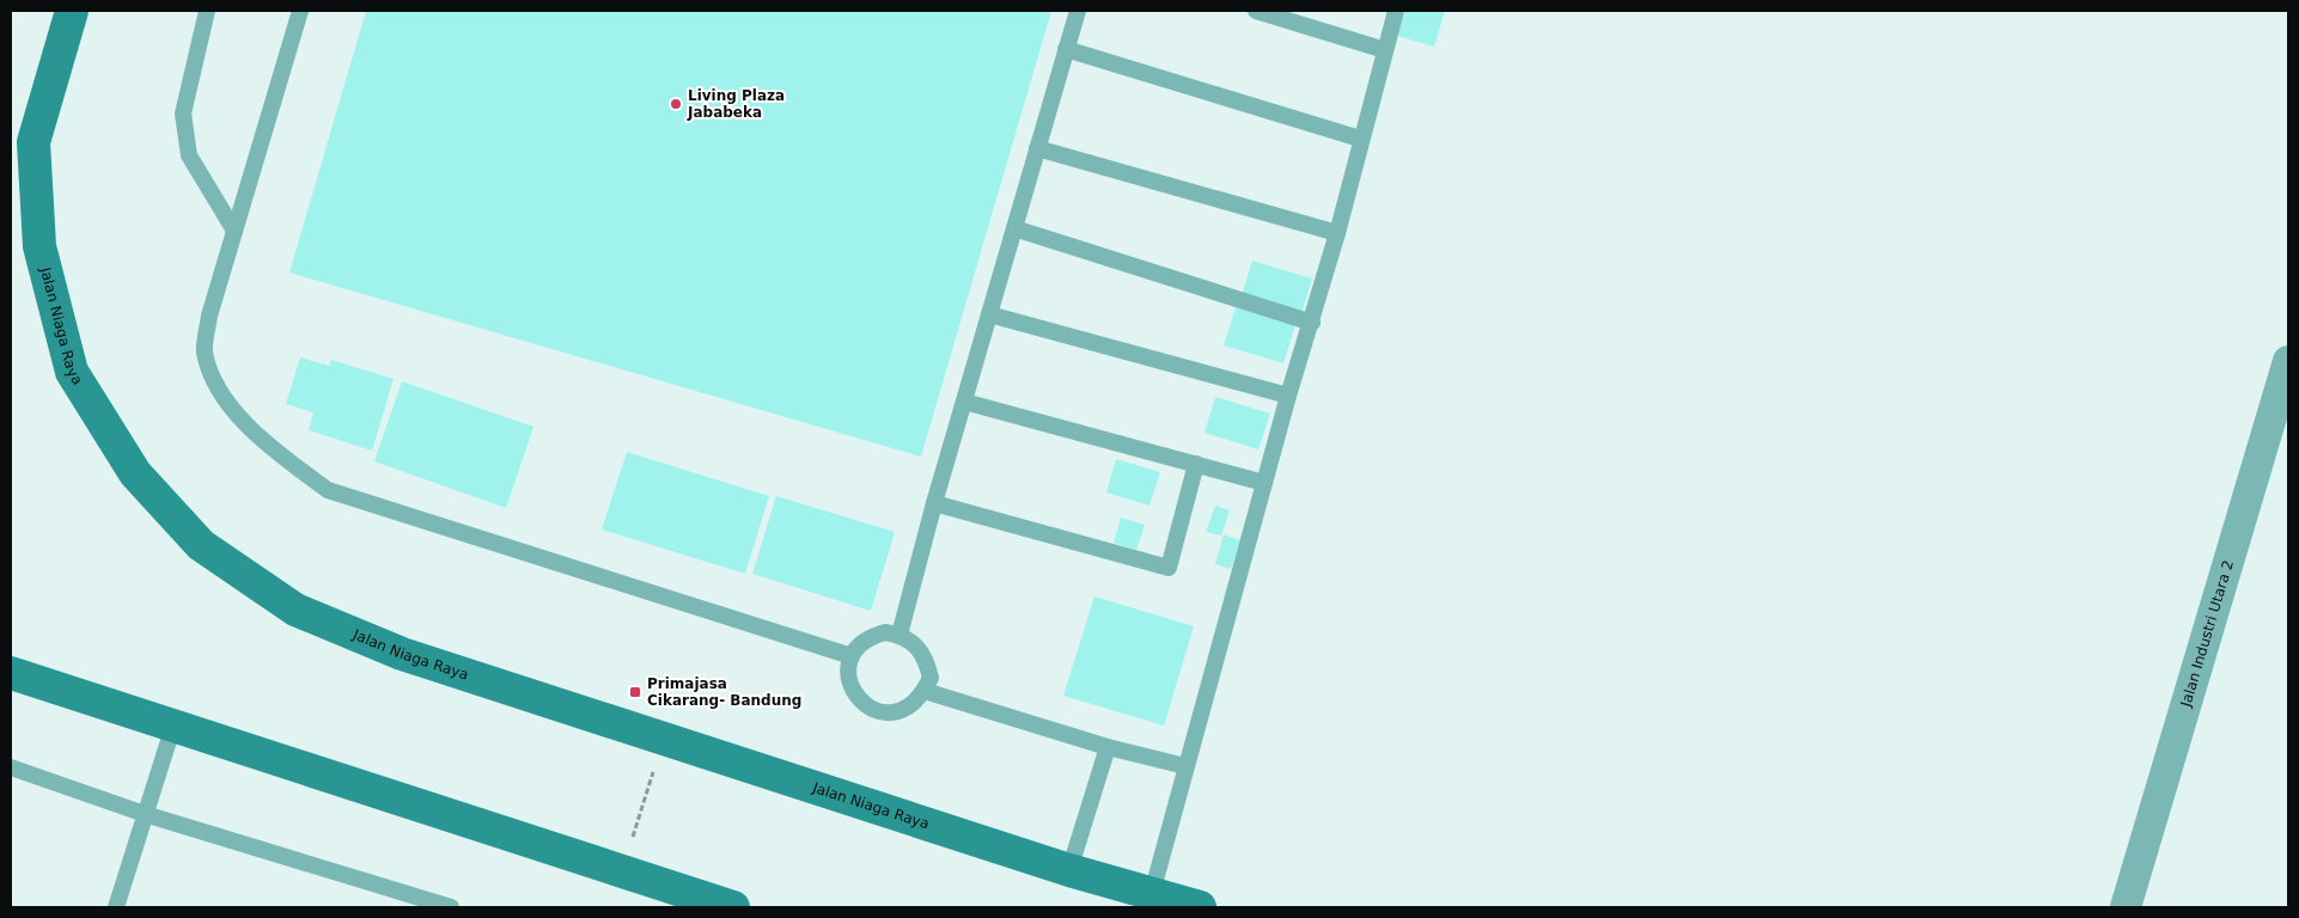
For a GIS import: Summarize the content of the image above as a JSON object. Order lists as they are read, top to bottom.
{
  "streets": {
    "main road": ["Jalan Niaga Raya"],
    "street": ["Jalan Industri Utara 2"]
  },
  "places": {
    "other": ["Living Plaza Jababeka"],
    "transit": ["Primajasa Cikarang- Bandung"]
  }
}
